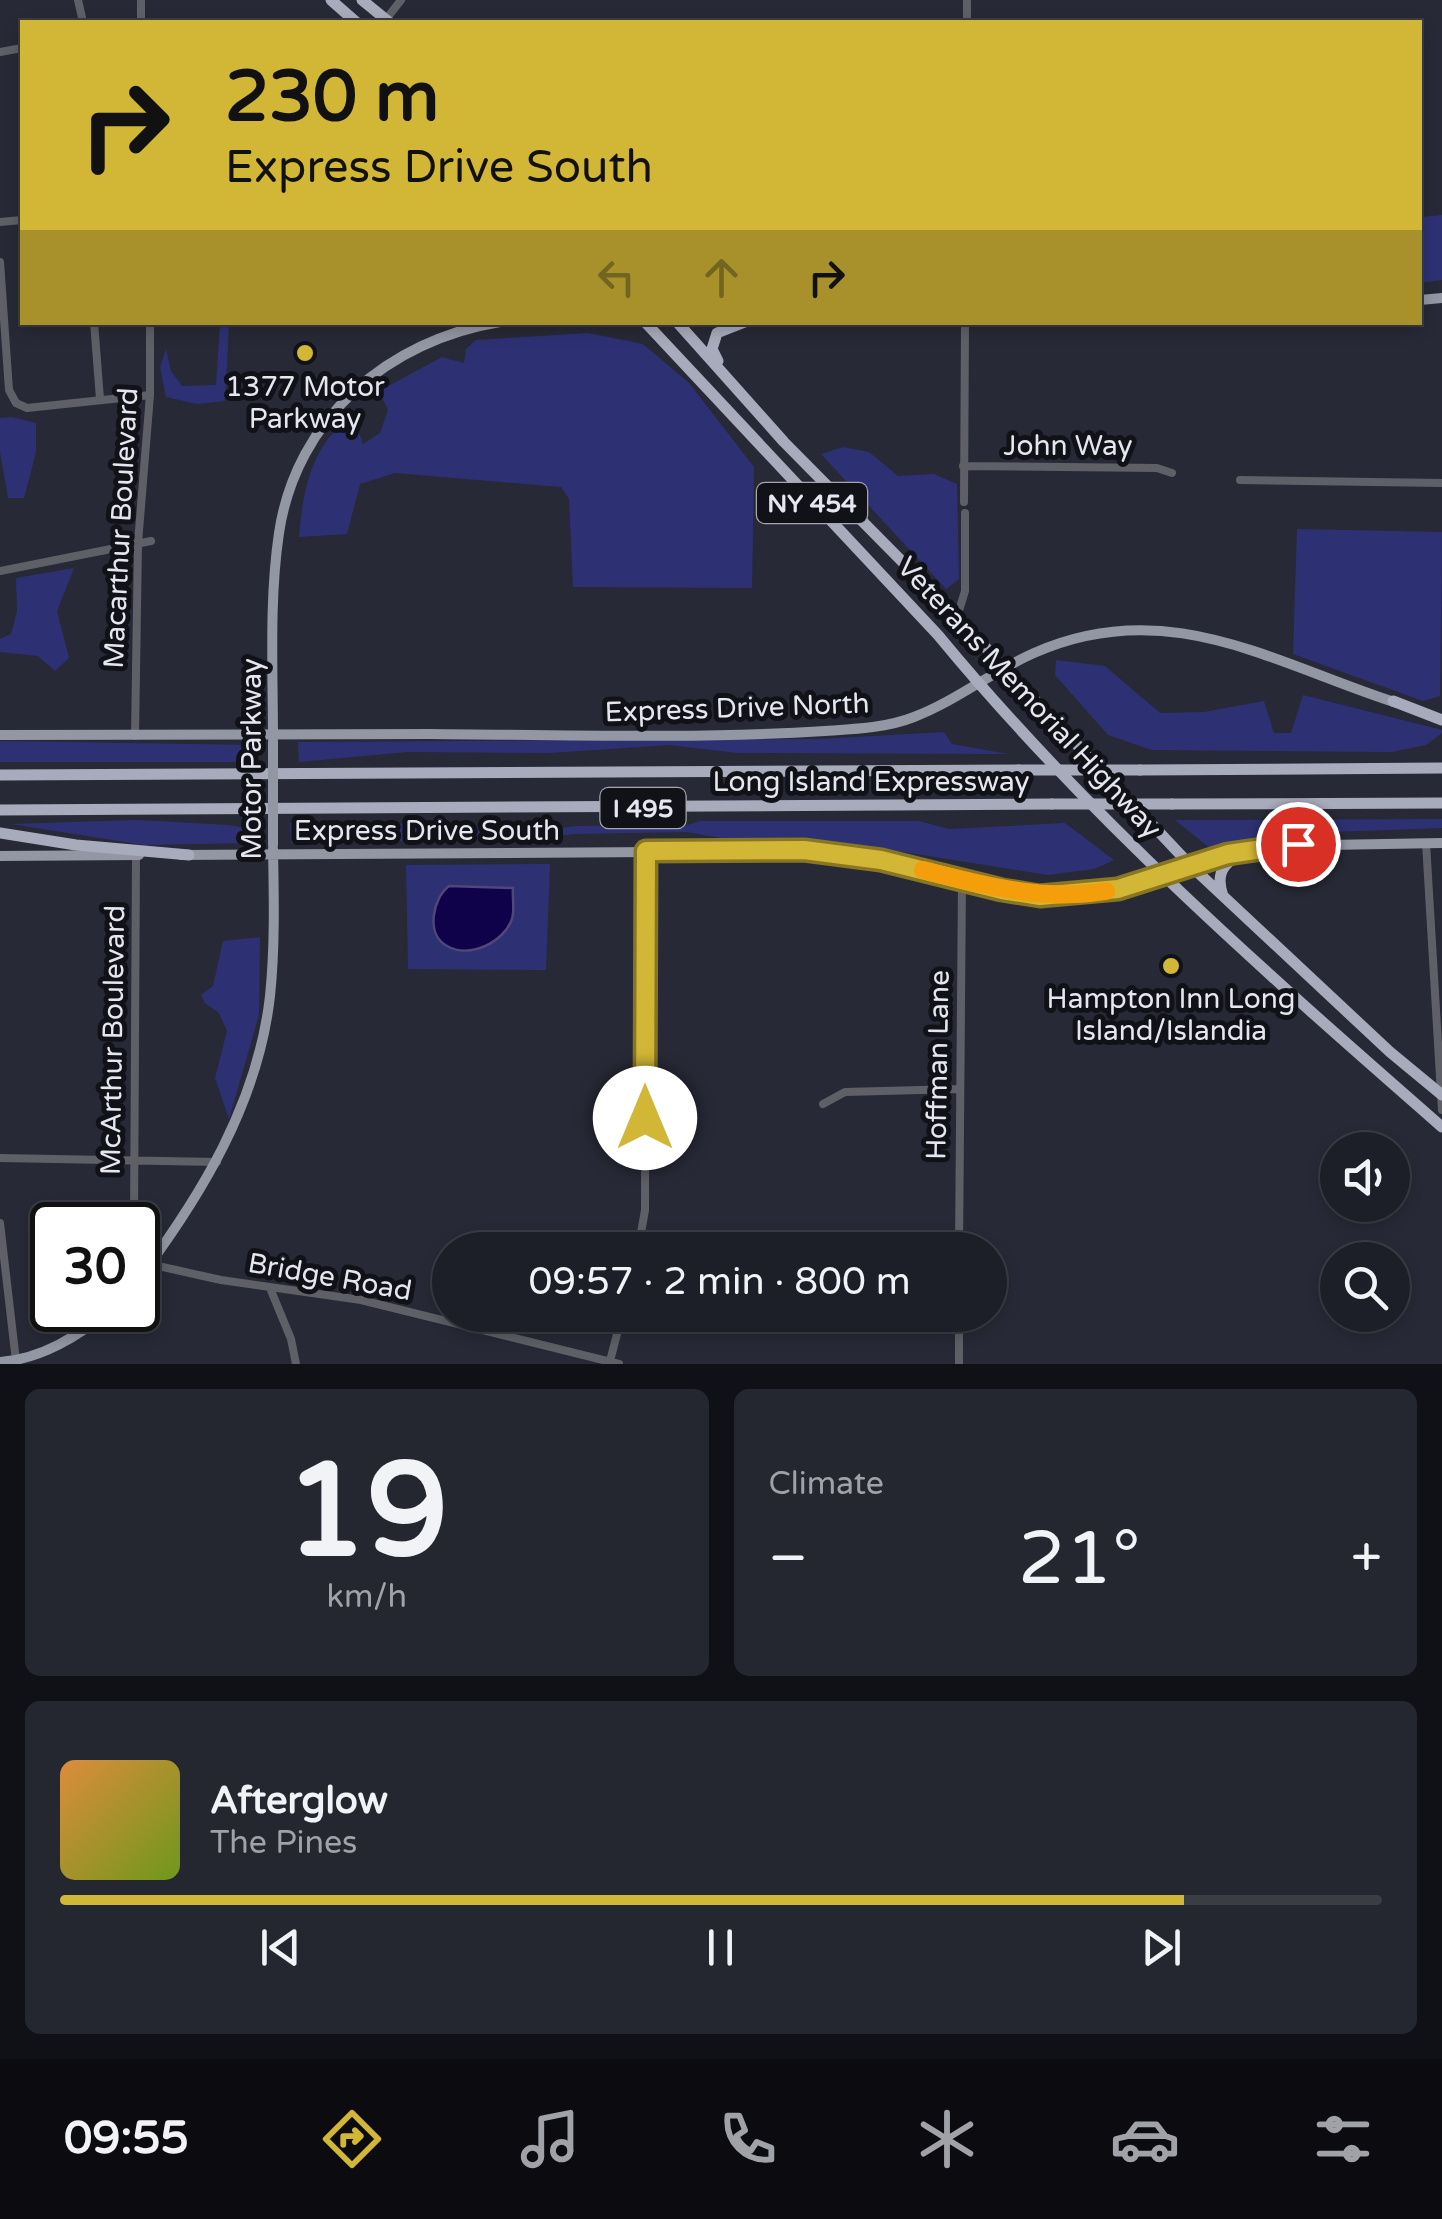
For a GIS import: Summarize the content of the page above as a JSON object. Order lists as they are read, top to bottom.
{
  "streets": {
    "highway": [
      "NY 454",
      "Veterans Memorial Highway",
      "Long Island Expressway",
      "I 495"
    ],
    "main road": ["Express Drive North", "Motor Parkway", "Express Drive South"],
    "street": [
      "John Way",
      "Macarthur Boulevard",
      "McArthur Boulevard",
      "Hoffman Lane",
      "Bridge Road"
    ]
  },
  "crossings": [
    ["Macarthur Boulevard", "Express Drive North"],
    ["Veterans Memorial Highway", "Express Drive North"],
    ["Veterans Memorial Highway", "Express Drive South"],
    ["Express Drive North", "Motor Parkway"],
    ["Motor Parkway", "Express Drive South"],
    ["Express Drive South", "McArthur Boulevard"],
    ["Express Drive South", "Hoffman Lane"]
  ],
  "places": ["1377 Motor Parkway", "Hampton Inn Long Island/Islandia"],
  "page": {
    "turn": ["230 m", "Express Drive South"],
    "limit": "30",
    "trip": "09:57 · 2 min · 800 m",
    "tile": [
      ["19", "km/h"],
      "Climate"
    ],
    "heat": ["−", "21°", "+"],
    "song": ["Afterglow", "The Pines"],
    "tabs": "09:55"
  }
}
